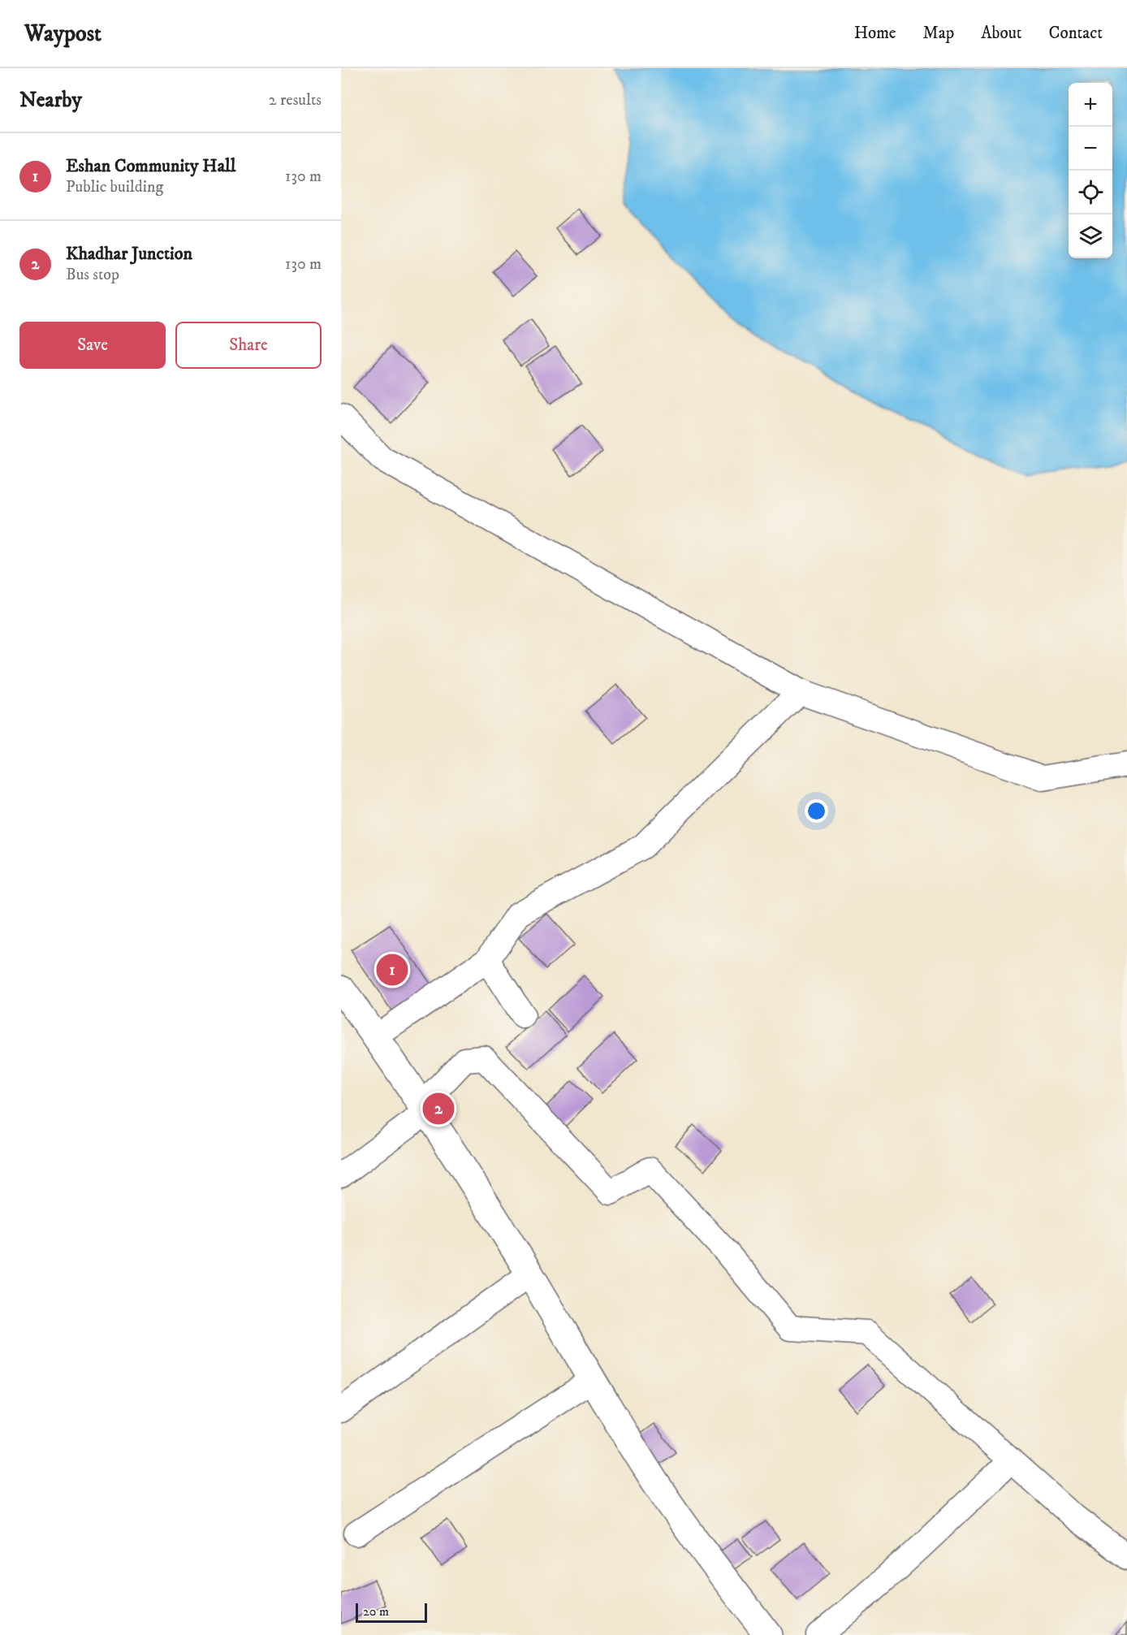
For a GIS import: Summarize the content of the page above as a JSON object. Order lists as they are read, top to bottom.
{
  "scale_bar": "20 m",
  "page": {
    "header": "Waypost",
    "nav": [
      "Home",
      "Map",
      "About",
      "Contact"
    ],
    "heading": ["Nearby", "2 results"],
    "map_buttons": ["+", "−"],
    "list": [
      {
        "mark": "1",
        "name": "Eshan Community Hall",
        "note": "Public building",
        "value": "130 m"
      },
      {
        "mark": "2",
        "name": "Khadhar Junction",
        "note": "Bus stop",
        "value": "130 m"
      }
    ],
    "buttons": ["Save", "Share"],
    "pins": ["1", "2"],
    "scale": "20 m"
  }
}
